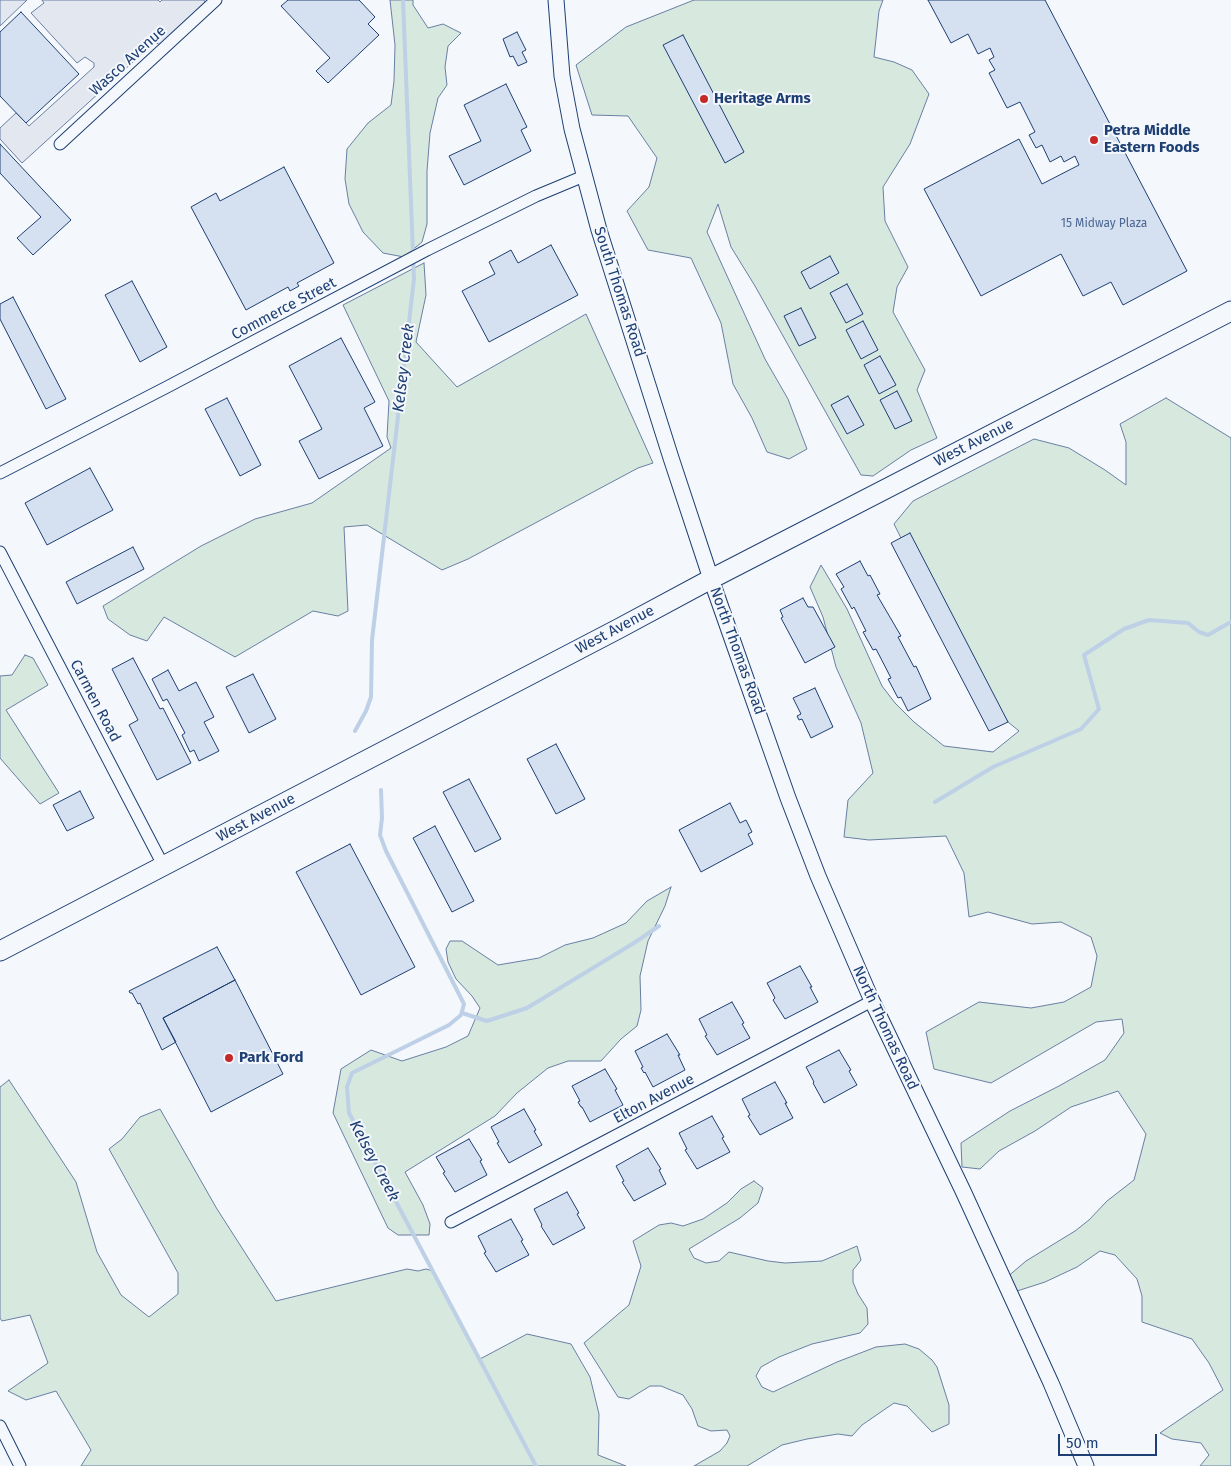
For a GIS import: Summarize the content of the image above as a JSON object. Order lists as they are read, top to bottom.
{
  "streets": {
    "main road": ["West Avenue"],
    "street": [
      "Wasco Avenue",
      "South Thomas Road",
      "Commerce Street",
      "North Thomas Road",
      "Carmen Road",
      "Elton Avenue"
    ]
  },
  "crossings": [
    ["South Thomas Road", "Commerce Street"],
    ["South Thomas Road", "West Avenue"],
    ["South Thomas Road", "North Thomas Road"],
    ["West Avenue", "North Thomas Road"],
    ["West Avenue", "Carmen Road"],
    ["North Thomas Road", "Elton Avenue"]
  ],
  "water": ["Kelsey Creek"],
  "places": ["Heritage Arms", "Petra Middle Eastern Foods", "Park Ford"],
  "house_numbers": ["15 Midway Plaza"],
  "scale_bar": "50 m"
}
